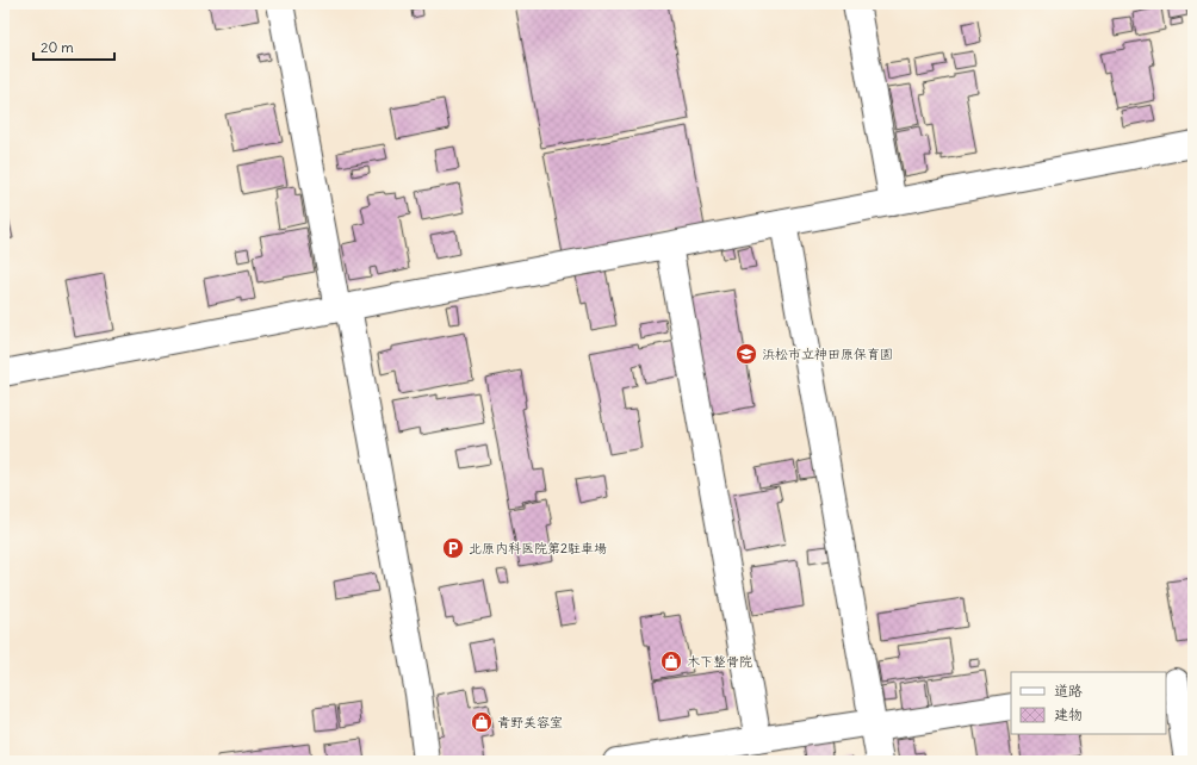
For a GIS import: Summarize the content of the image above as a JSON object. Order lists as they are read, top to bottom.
{
  "places": {
    "school or university": ["浜松市立神田原保育園"],
    "parking": ["北原内科医院第2駐車場"],
    "shop": ["木下整骨院", "青野美容室"]
  },
  "legend": ["道路", "建物"],
  "scale_bar": "20 m"
}
